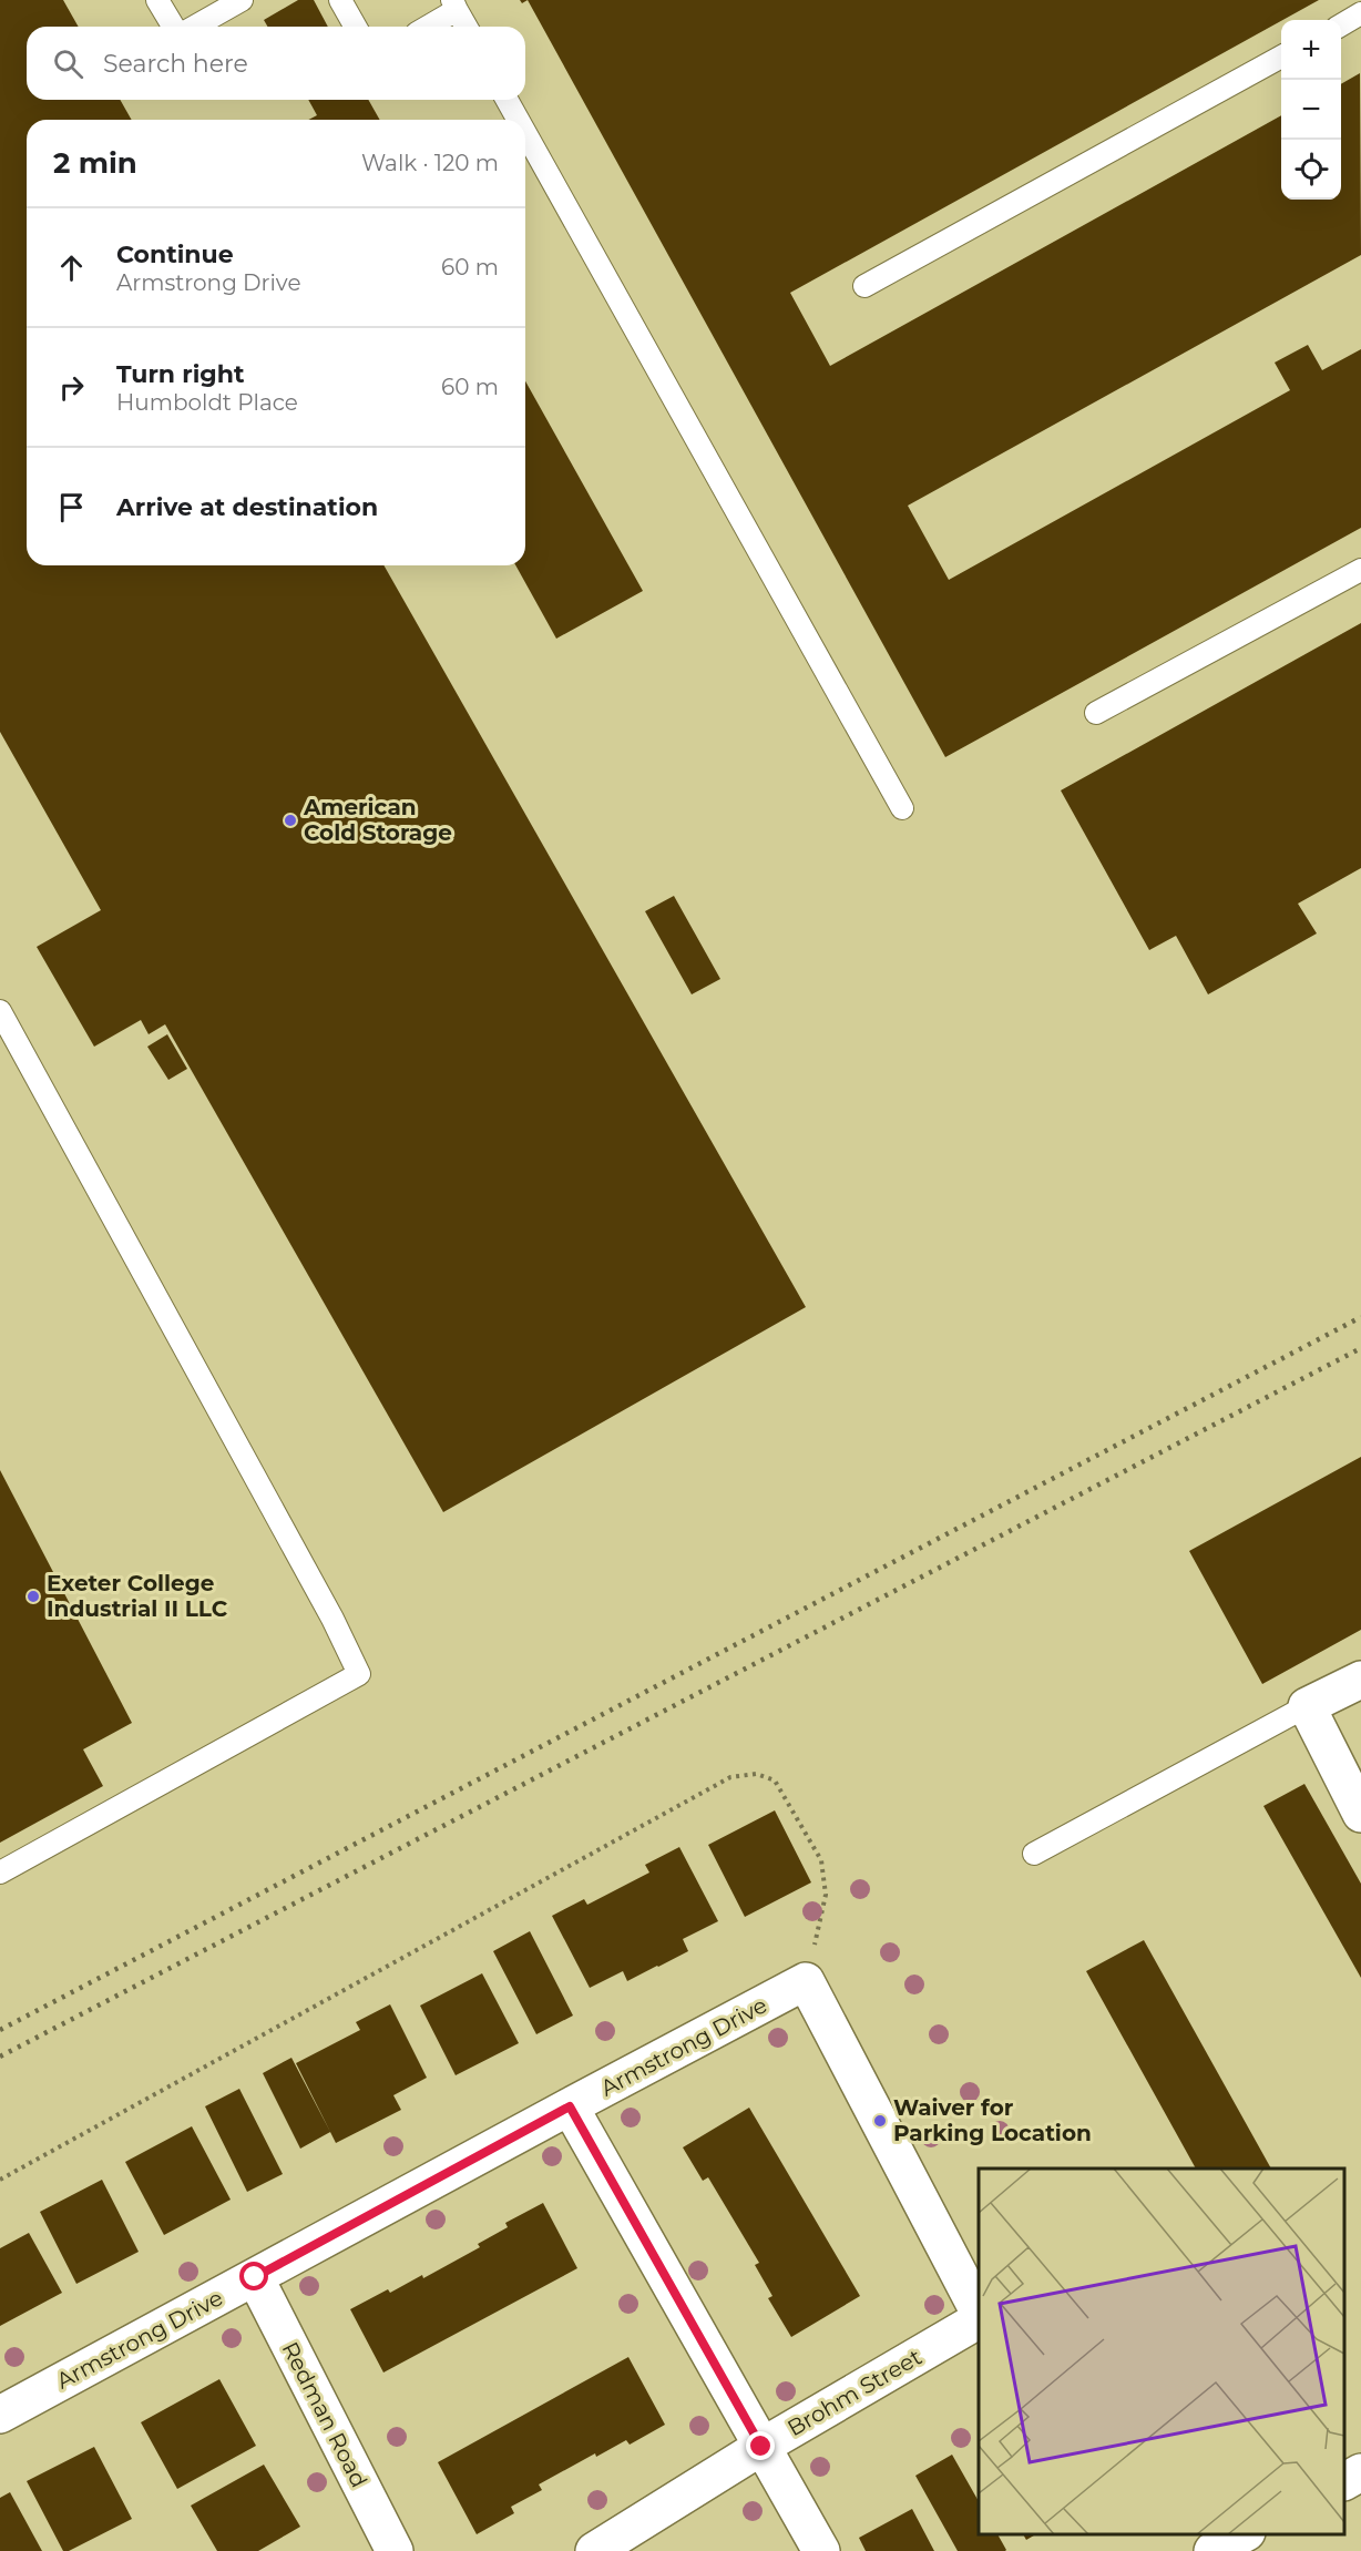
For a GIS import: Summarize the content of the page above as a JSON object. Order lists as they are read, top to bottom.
{
  "streets": {
    "street": ["Armstrong Drive", "Brohm Street", "Redman Road"]
  },
  "crossings": [
    ["Armstrong Drive", "Redman Road"]
  ],
  "places": ["American Cold Storage", "Exeter College Industrial II LLC", "Waiver for Parking Location"],
  "page": {
    "map_buttons": ["+", "−"],
    "search": "Search here",
    "heading": ["2 min", "Walk · 120 m"],
    "list": [
      ["Continue", "Armstrong Drive", "60 m"],
      ["Turn right", "Humboldt Place", "60 m"],
      "Arrive at destination"
    ]
  }
}
